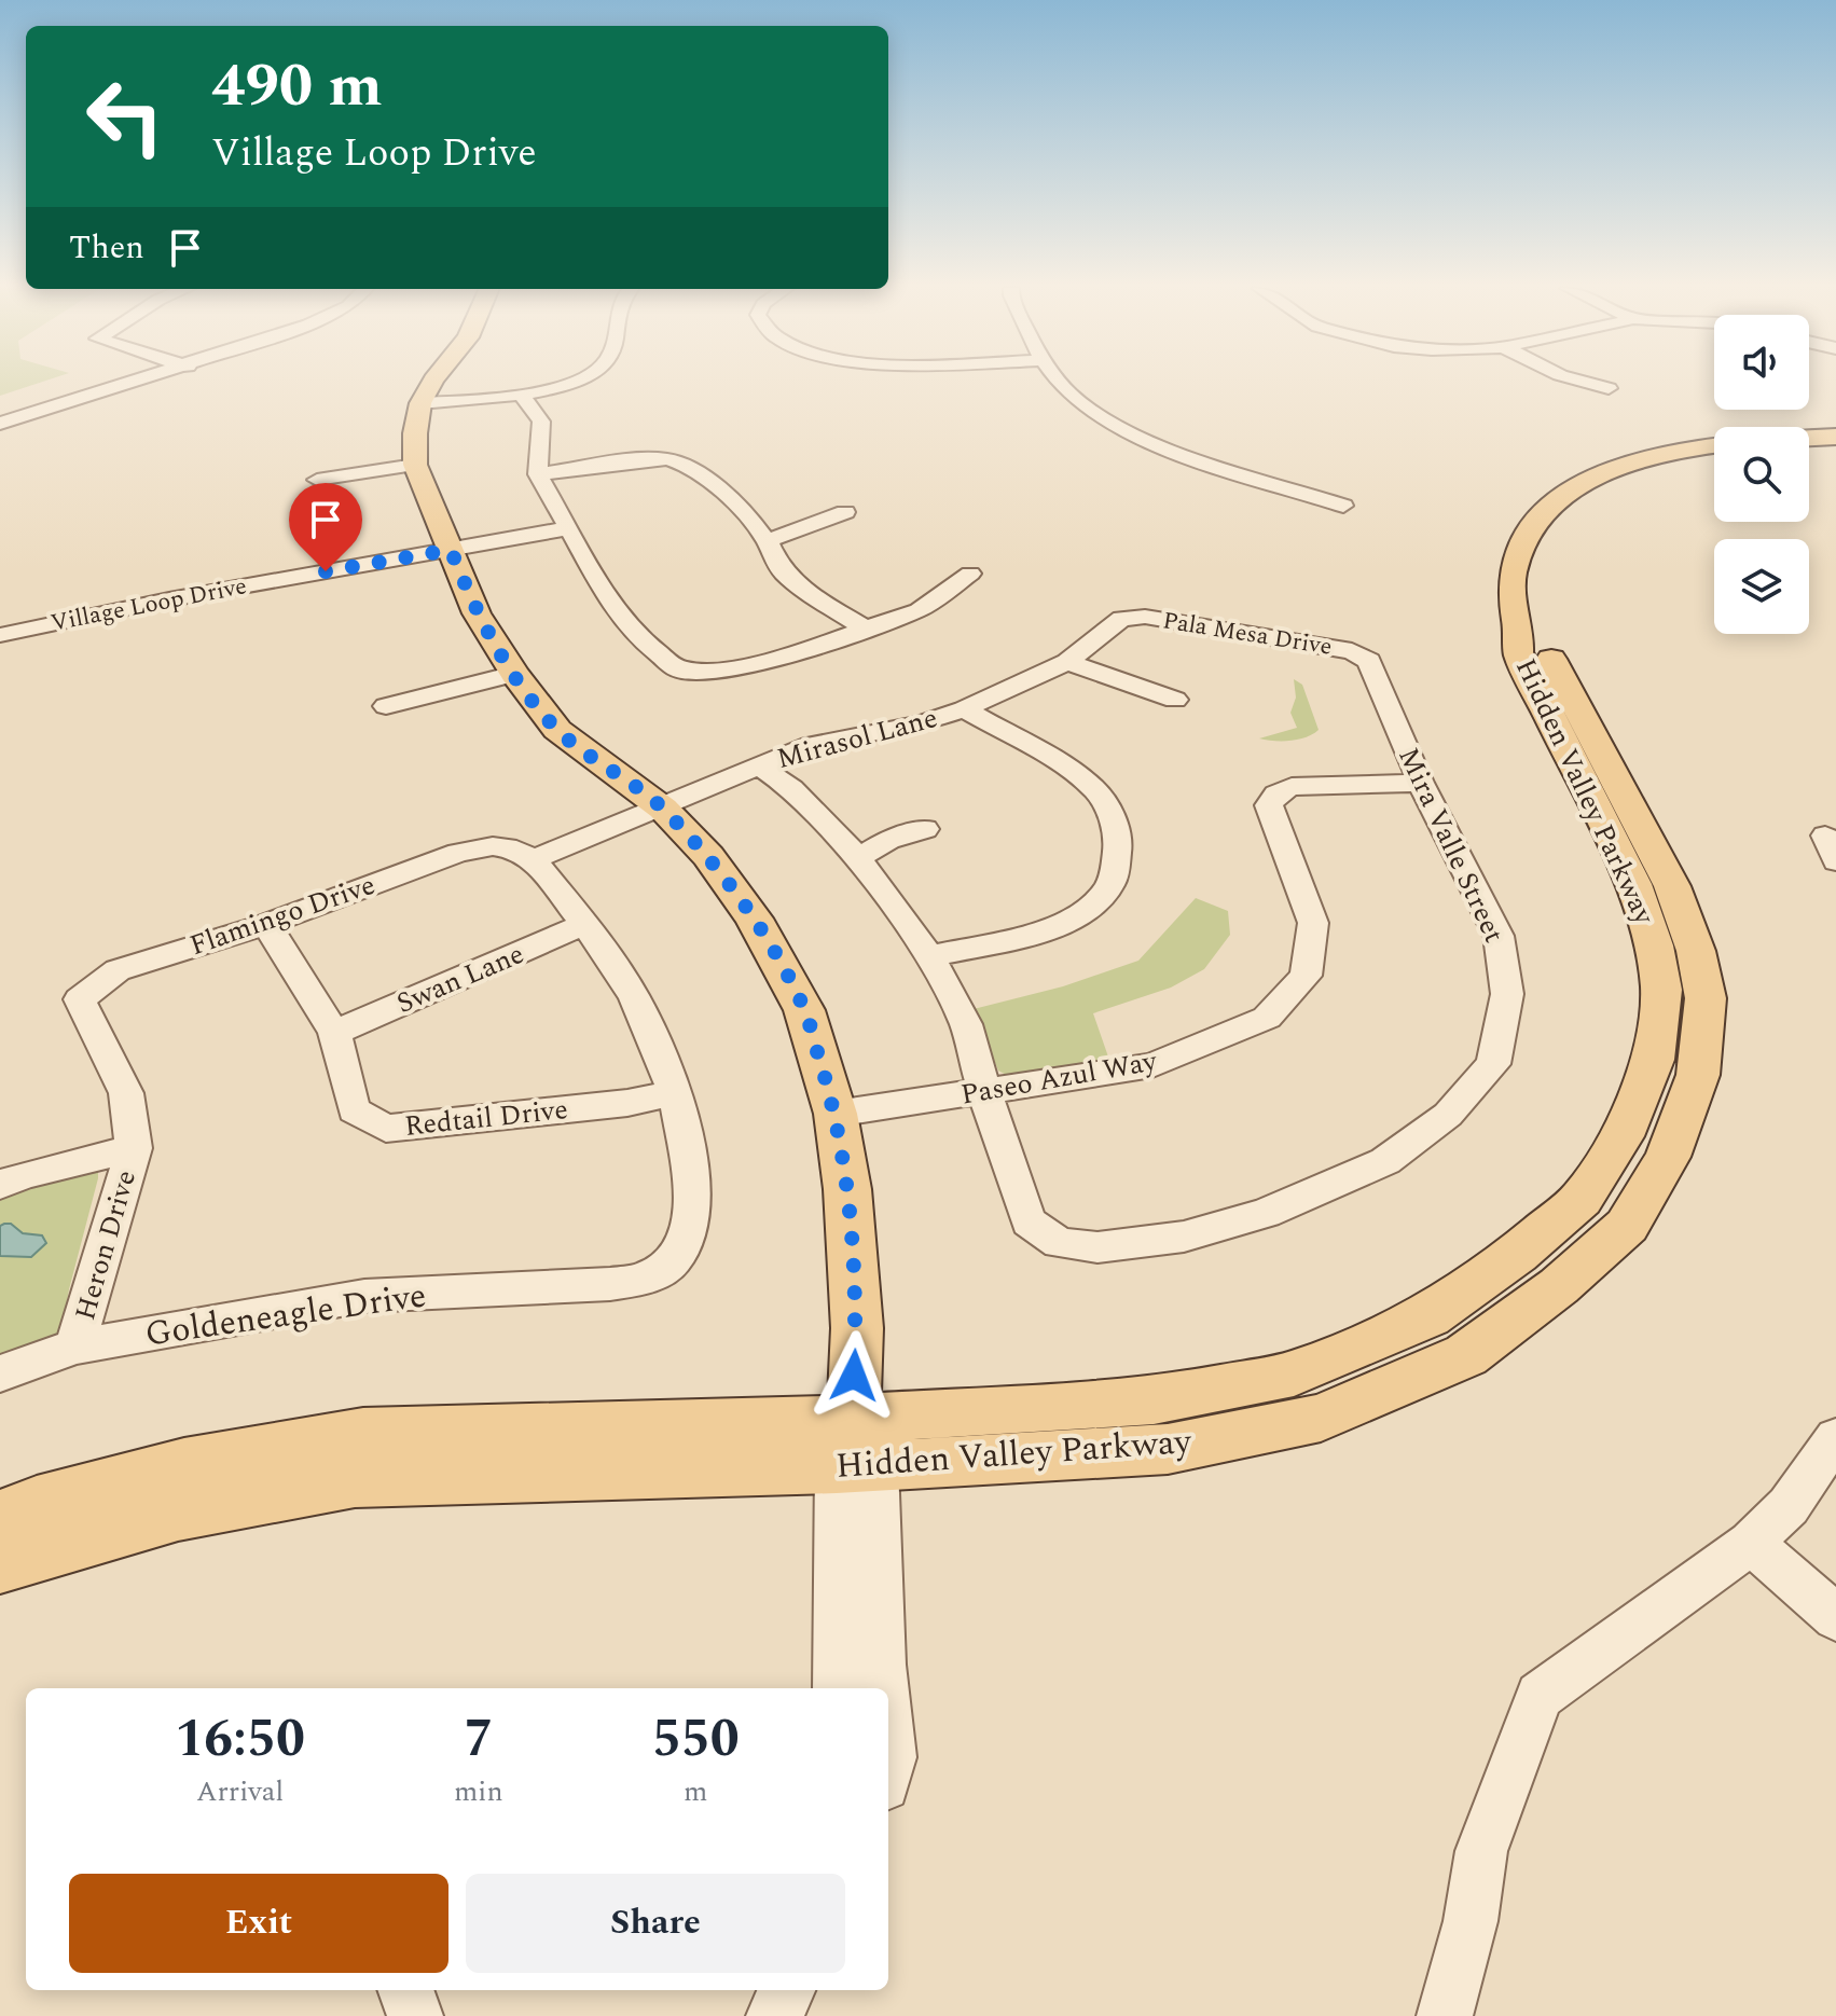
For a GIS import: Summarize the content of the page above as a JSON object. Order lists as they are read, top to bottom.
{
  "streets": {
    "main road": ["Hidden Valley Parkway"],
    "street": [
      "Village Loop Drive",
      "Pala Mesa Drive",
      "Mirasol Lane",
      "Mira Valle Street",
      "Flamingo Drive",
      "Swan Lane",
      "Paseo Azul Way",
      "Redtail Drive",
      "Heron Drive",
      "Goldeneagle Drive"
    ]
  },
  "crossings": [
    ["Pala Mesa Drive", "Mirasol Lane"],
    ["Pala Mesa Drive", "Mira Valle Street"],
    ["Mirasol Lane", "Flamingo Drive"],
    ["Mira Valle Street", "Paseo Azul Way"],
    ["Flamingo Drive", "Redtail Drive"],
    ["Flamingo Drive", "Heron Drive"],
    ["Swan Lane", "Redtail Drive"],
    ["Redtail Drive", "Goldeneagle Drive"],
    ["Heron Drive", "Goldeneagle Drive"]
  ],
  "page": {
    "turn": ["490 m", "Village Loop Drive"],
    "then": "Then",
    "eta": [
      "16:50",
      "Arrival",
      "7",
      "min",
      "550",
      "m"
    ],
    "buttons": ["Exit", "Share"]
  }
}
